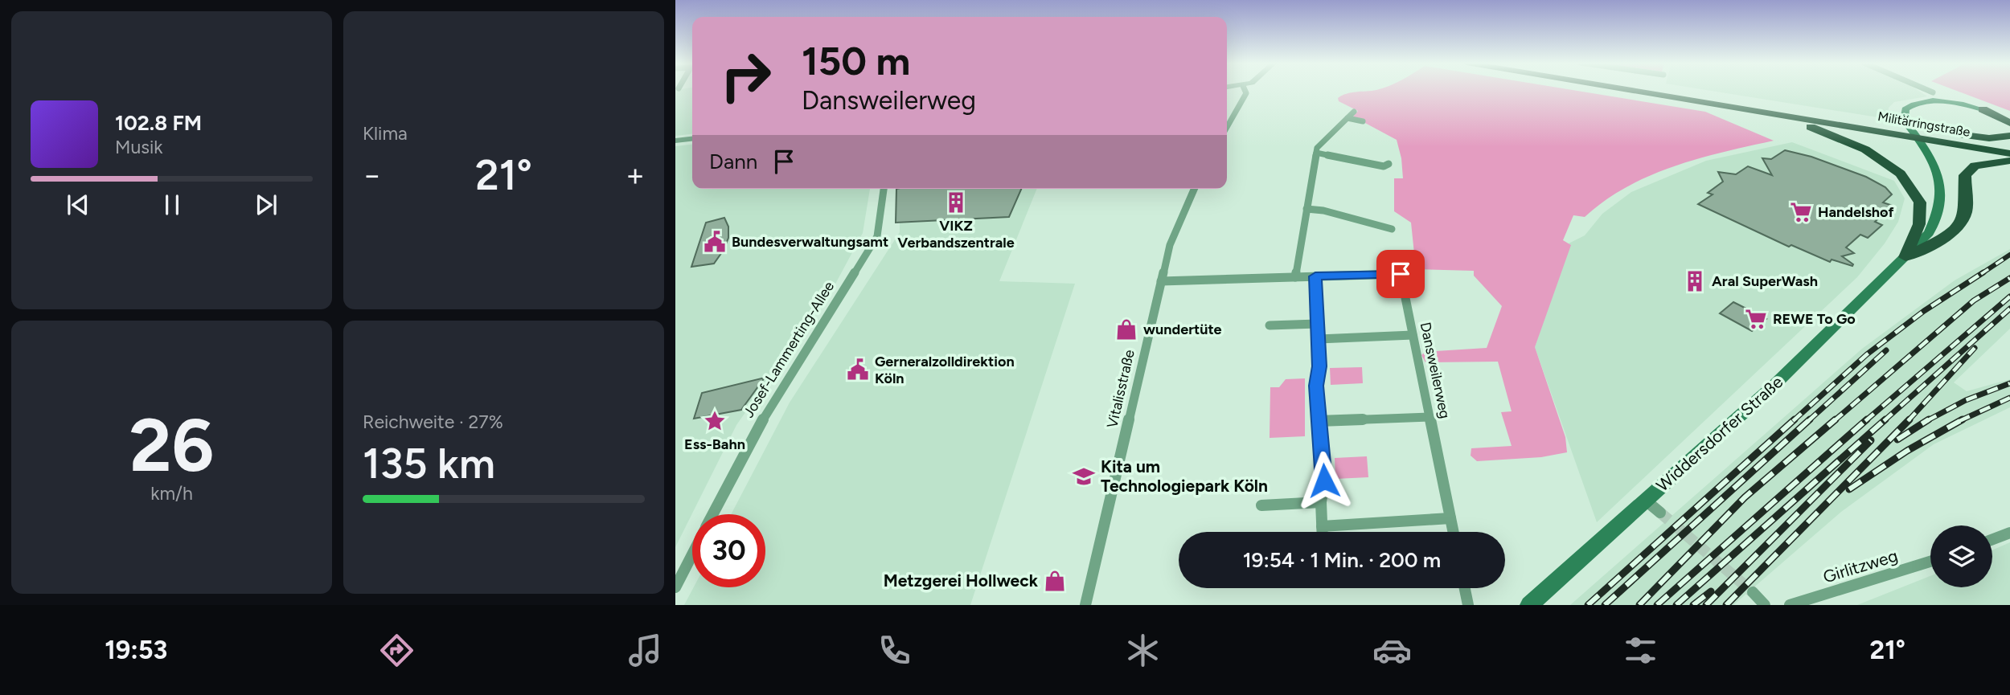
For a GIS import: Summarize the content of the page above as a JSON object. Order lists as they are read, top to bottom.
{
  "streets": {
    "highway": ["Militärringstraße"],
    "main road": ["Widdersdorfer Straße"],
    "street": [
      "Josef-Lammerting-Allee",
      "Dansweilerweg",
      "Vitalisstraße",
      "Girlitzweg"
    ]
  },
  "crossings": [
    ["Dansweilerweg", "Vitalisstraße"]
  ],
  "places": {
    "building": ["VIKZ Verbandszentrale", "Aral SuperWash"],
    "supermarket": ["Handelshof", "REWE To Go"],
    "public building": ["Bundesverwaltungsamt", "Gerneralzolldirektion Köln"],
    "shop": ["wundertüte", "Metzgerei Hollweck"],
    "place": ["Ess-Bahn"],
    "school or university": ["Kita um Technologiepark Köln"]
  },
  "page": {
    "tile": [
      "Klima",
      ["26", "km/h"],
      ["Reichweite · 27%", "135 km"]
    ],
    "turn": ["150 m", "Dansweilerweg"],
    "song": ["102.8 FM", "Musik"],
    "then": "Dann",
    "heat": ["−", "21°", "+"],
    "limit": "30",
    "trip": "19:54 · 1 Min. · 200 m",
    "tabs": ["19:53", "21°"]
  }
}
